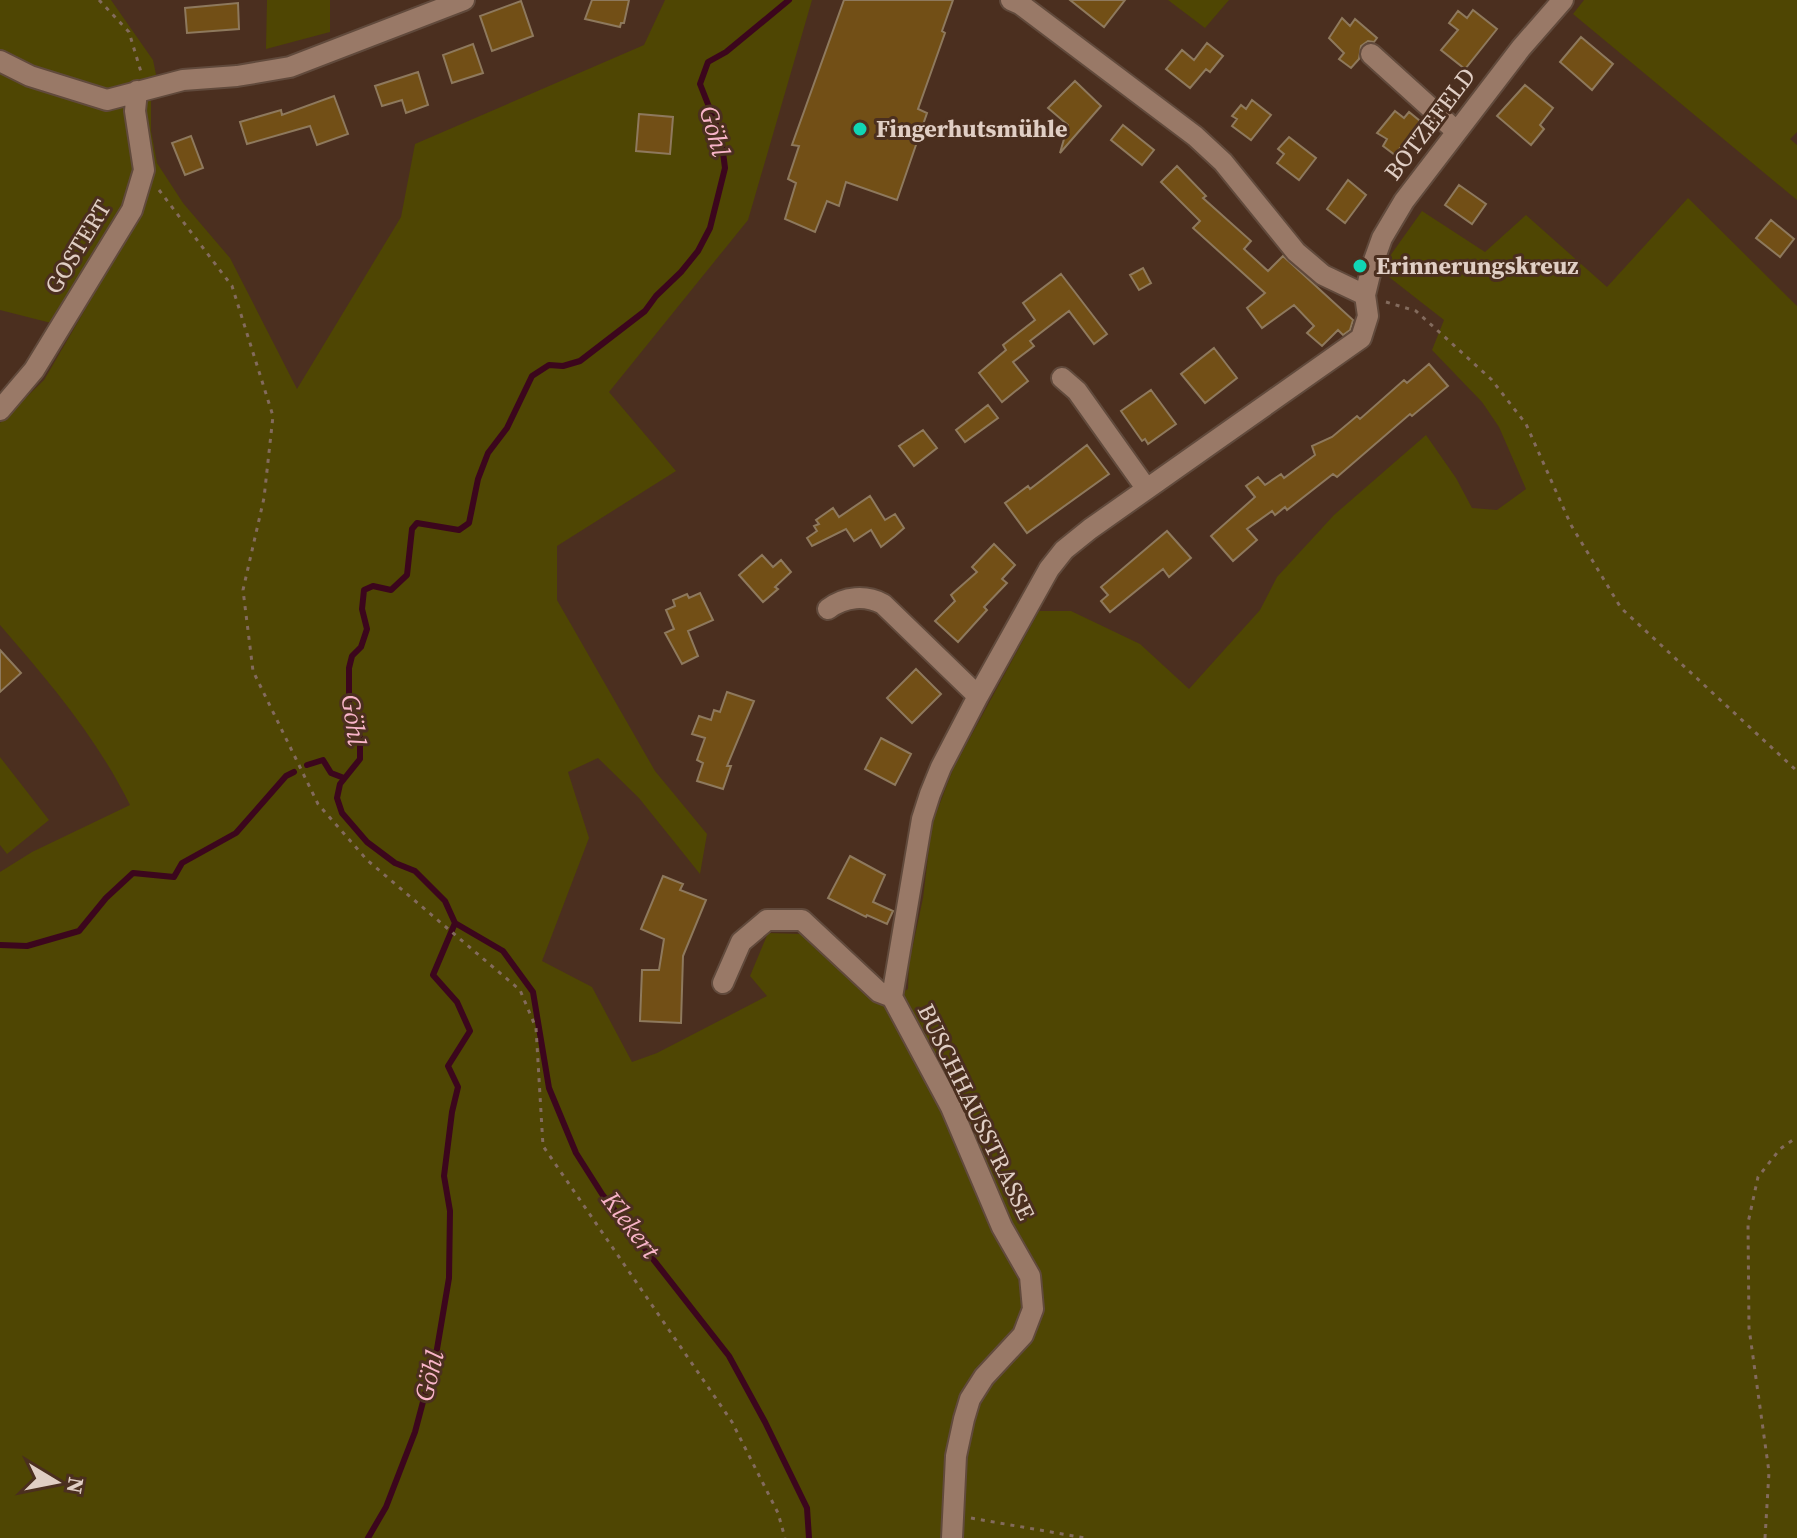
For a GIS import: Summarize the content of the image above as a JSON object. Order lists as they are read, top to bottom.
{
  "streets": {
    "street": ["BOTZEFELD", "GOSTERT", "BUSCHHAUSSTRASSE"]
  },
  "crossings": [
    ["BOTZEFELD", "BUSCHHAUSSTRASSE"]
  ],
  "water": ["Göhl", "Klekert"],
  "places": ["Fingerhutsmühle", "Erinnerungskreuz"],
  "north": "right"
}
